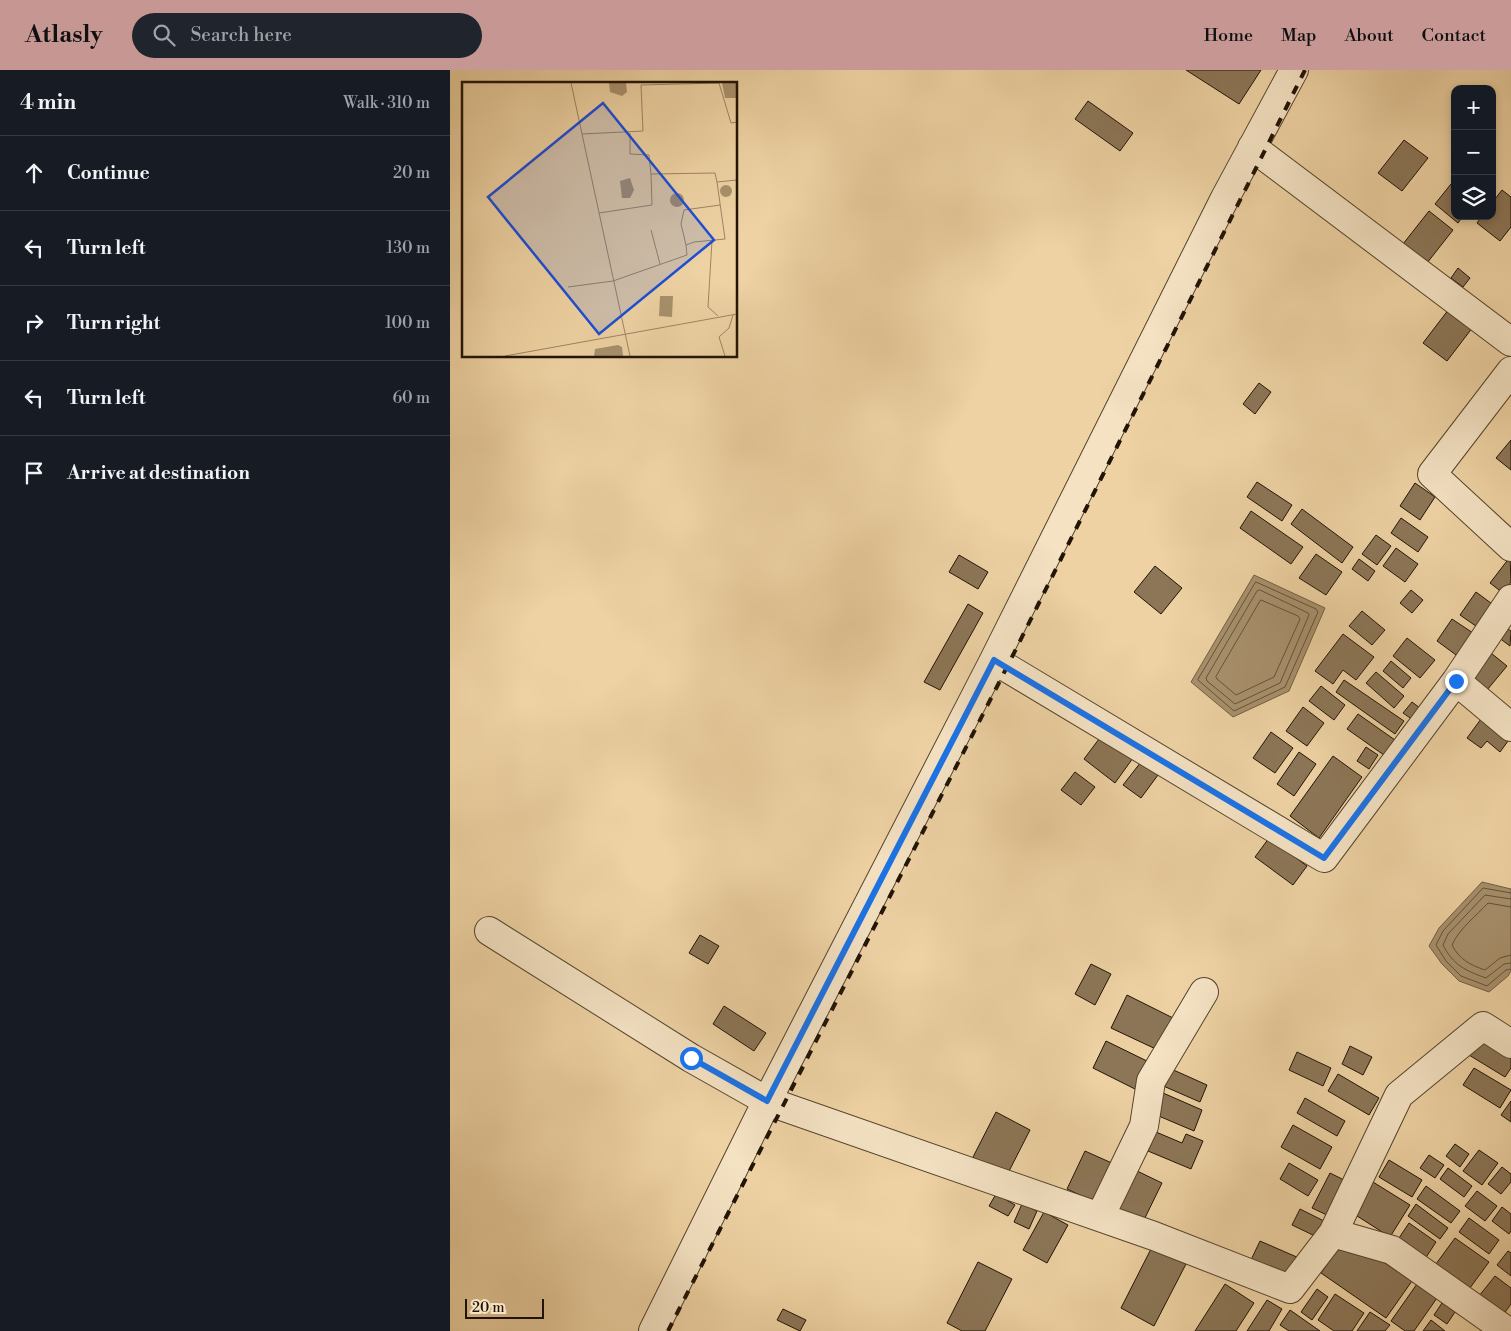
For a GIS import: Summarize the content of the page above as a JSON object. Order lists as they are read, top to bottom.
{
  "scale_bar": "20 m",
  "page": {
    "header": "Atlasly",
    "search": "Search here",
    "nav": [
      "Home",
      "Map",
      "About",
      "Contact"
    ],
    "heading": ["4 min", "Walk · 310 m"],
    "map_buttons": ["+", "−"],
    "list": [
      ["Continue", "20 m"],
      ["Turn left", "130 m"],
      ["Turn right", "100 m"],
      ["Turn left", "60 m"],
      "Arrive at destination"
    ],
    "scale": "20 m"
  }
}
